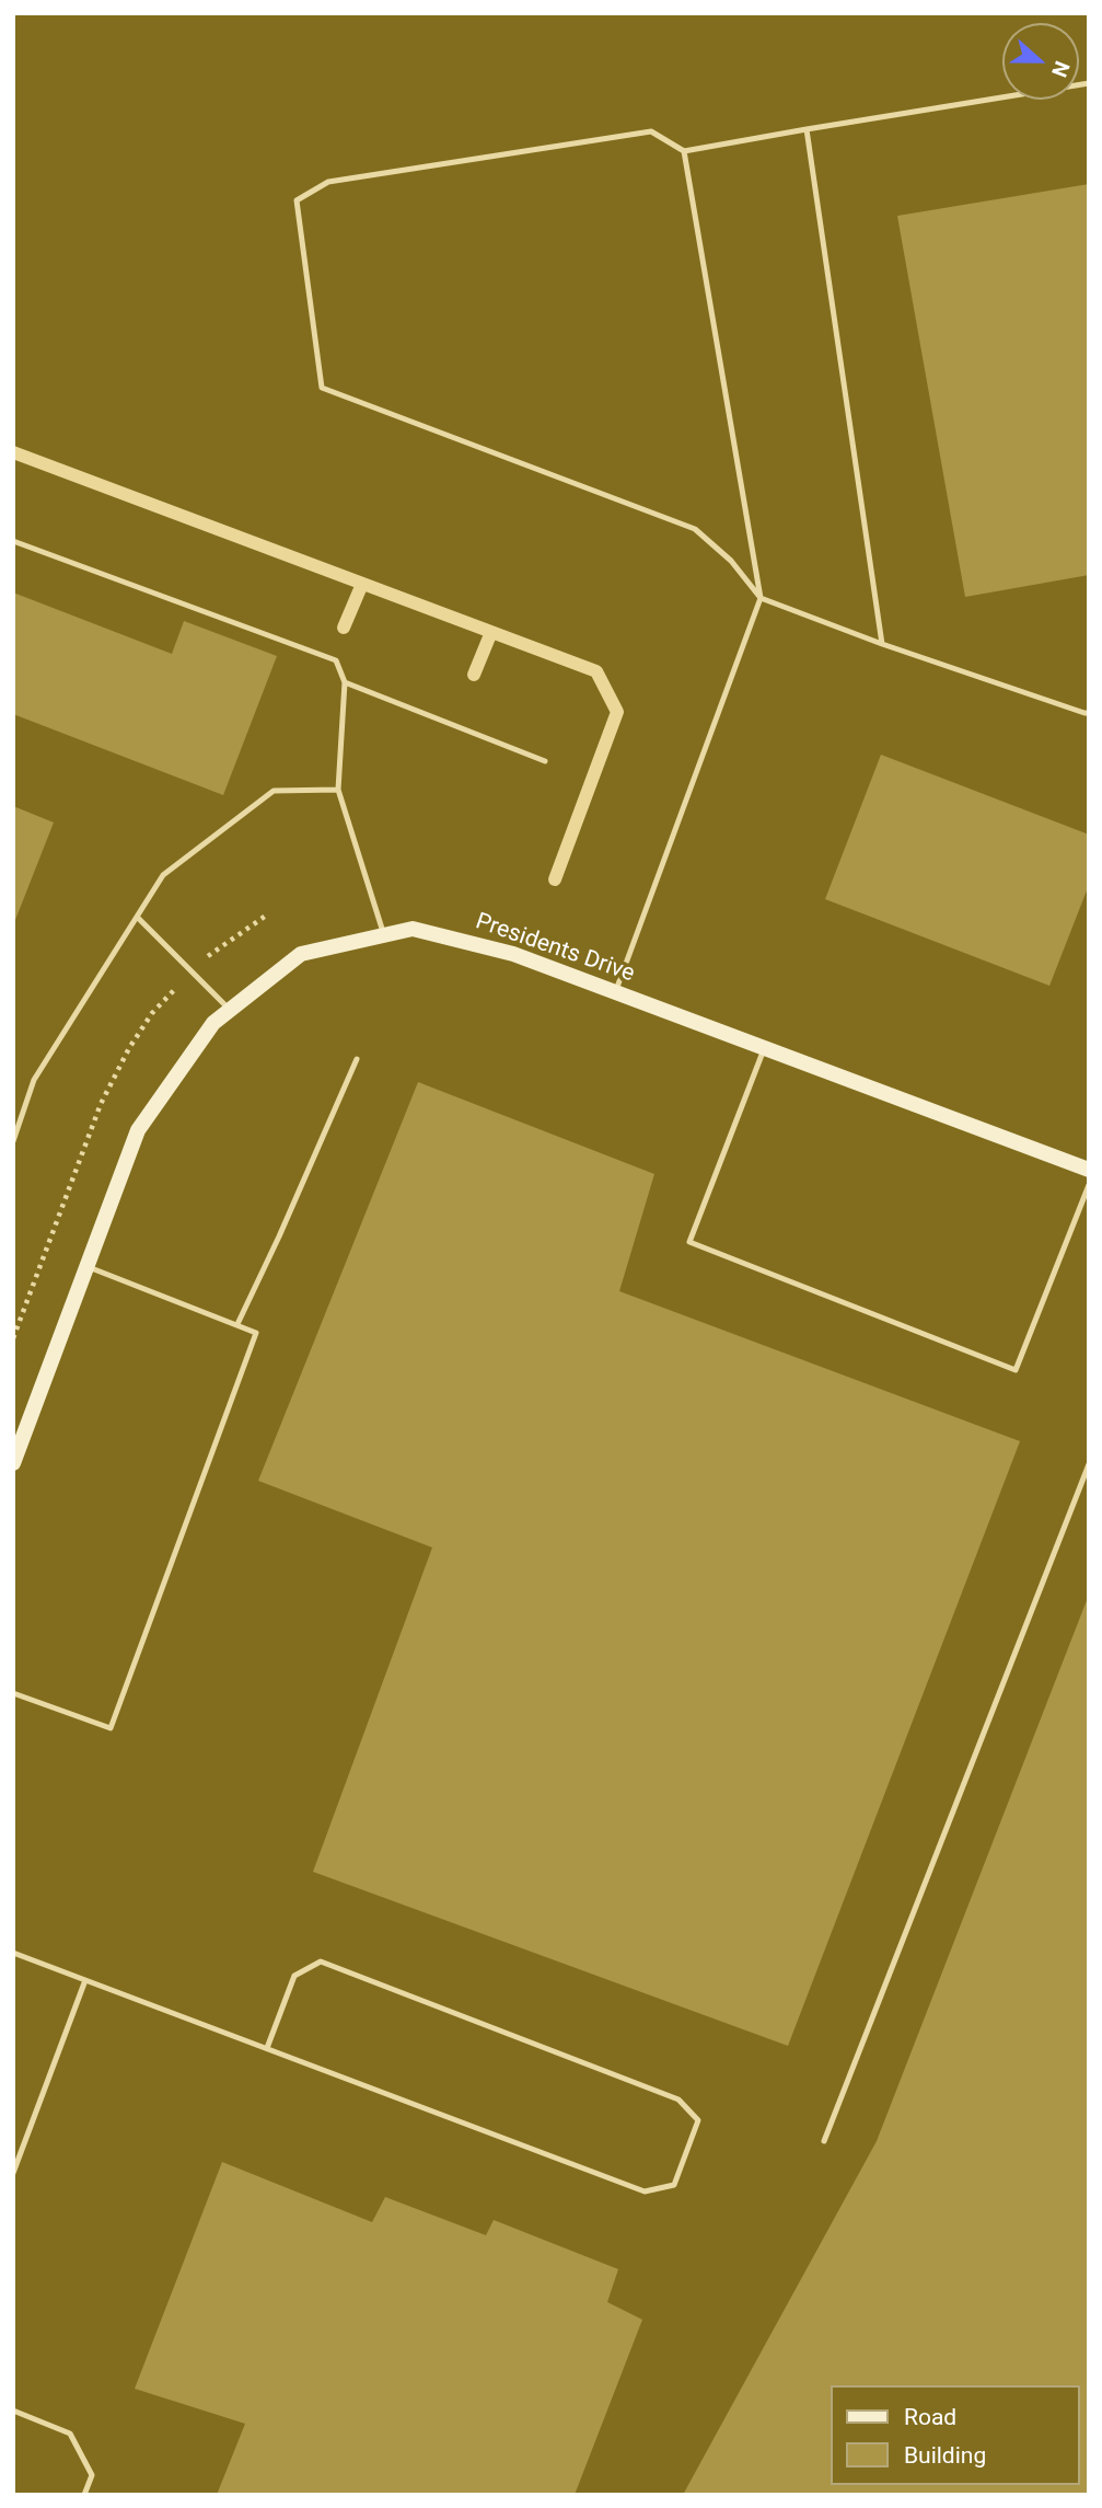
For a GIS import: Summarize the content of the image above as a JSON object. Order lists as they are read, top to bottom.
{
  "streets": {
    "street": ["Presidents Drive"]
  },
  "legend": ["Road", "Building"],
  "north": "right"
}
